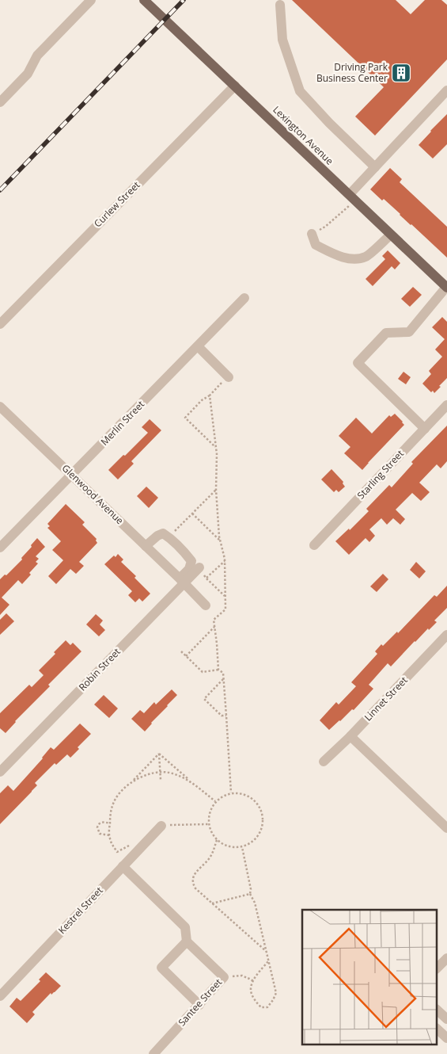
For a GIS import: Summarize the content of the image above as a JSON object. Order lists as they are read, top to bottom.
{
  "streets": {
    "main road": ["Lexington Avenue"],
    "street": [
      "Curlew Street",
      "Merlin Street",
      "Starling Street",
      "Glenwood Avenue",
      "Robin Street",
      "Linnet Street",
      "Kestrel Street",
      "Santee Street"
    ]
  },
  "crossings": [
    ["Lexington Avenue", "Curlew Street"],
    ["Merlin Street", "Glenwood Avenue"],
    ["Glenwood Avenue", "Robin Street"],
    ["Kestrel Street", "Santee Street"]
  ],
  "places": {
    "building": ["Driving Park Business Center"]
  }
}
